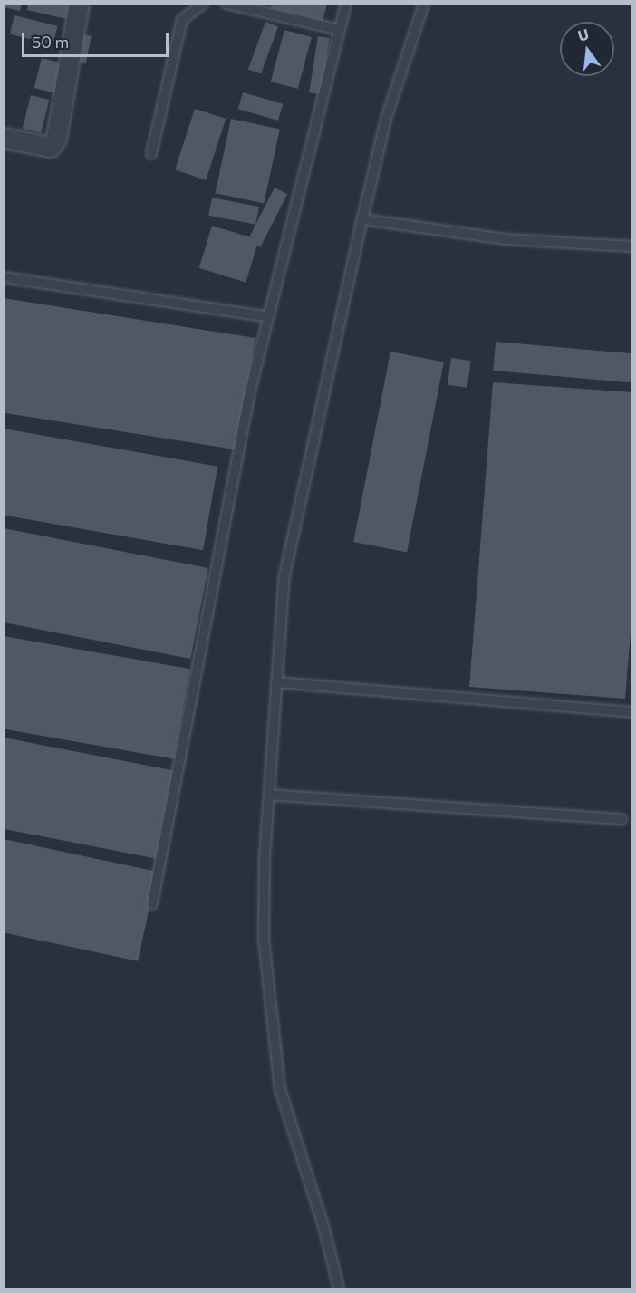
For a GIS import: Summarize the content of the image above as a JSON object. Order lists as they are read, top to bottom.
{
  "scale_bar": "50 m",
  "north": "top"
}
